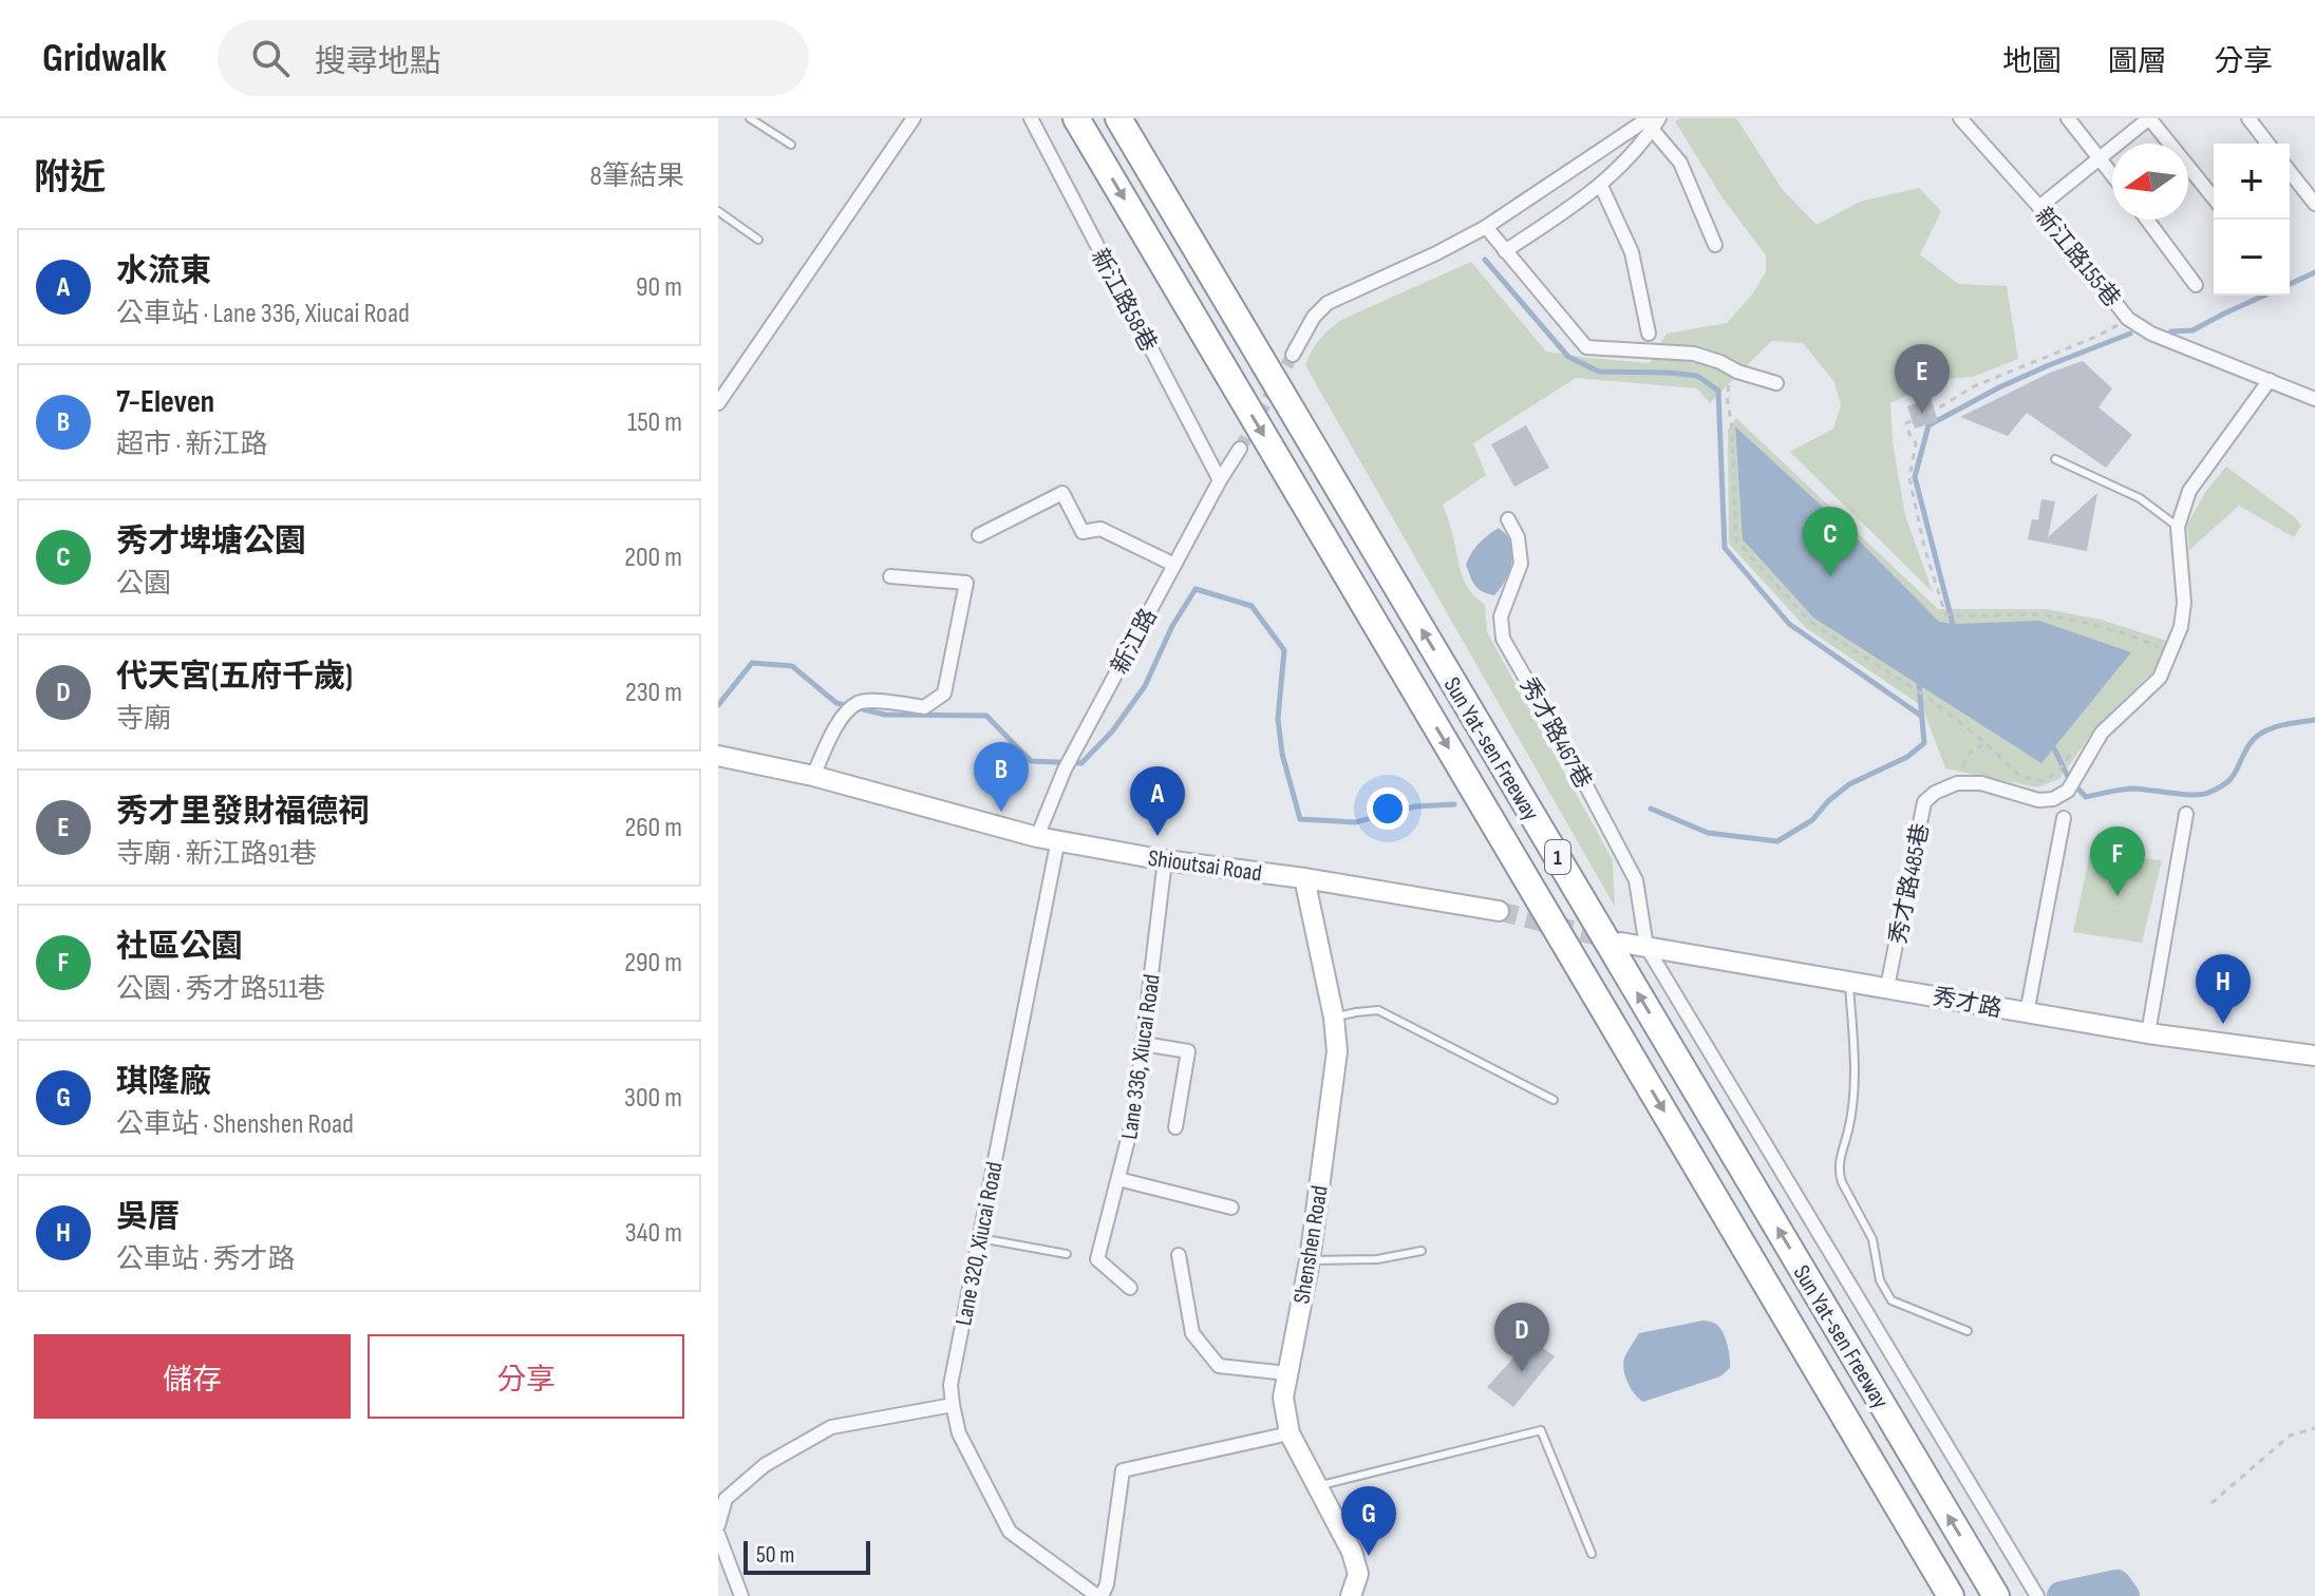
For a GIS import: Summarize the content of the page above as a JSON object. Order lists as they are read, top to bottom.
{
  "streets": {
    "highway": ["Sun Yat-sen Freeway", "1"],
    "main road": ["Shioutsai Road", "秀才路", "Shenshen Road"],
    "street": [
      "新江路155巷",
      "新江路58巷",
      "新江路",
      "秀才路467巷",
      "秀才路485巷",
      "Lane 336, Xiucai Road",
      "Lane 320, Xiucai Road"
    ]
  },
  "crossings": [
    ["新江路58巷", "新江路"],
    ["新江路", "Shioutsai Road"],
    ["秀才路467巷", "秀才路"],
    ["Shioutsai Road", "Lane 336, Xiucai Road"],
    ["Shioutsai Road", "Lane 320, Xiucai Road"],
    ["Shioutsai Road", "Shenshen Road"],
    ["秀才路485巷", "秀才路"]
  ],
  "scale_bar": "50 m",
  "north": "left",
  "page": {
    "header": "Gridwalk",
    "search": "搜尋地點",
    "nav": ["地圖", "圖層", "分享"],
    "heading": ["附近", "8筆結果"],
    "map_buttons": ["+", "−"],
    "list": [
      {
        "mark": "A",
        "name": "水流東",
        "note": "公車站 · Lane 336, Xiucai Road",
        "value": "90 m"
      },
      {
        "mark": "B",
        "name": "7-Eleven",
        "note": "超市 · 新江路",
        "value": "150 m"
      },
      {
        "mark": "C",
        "name": "秀才埤塘公園",
        "note": "公園",
        "value": "200 m"
      },
      {
        "mark": "D",
        "name": "代天宮(五府千歲)",
        "note": "寺廟",
        "value": "230 m"
      },
      {
        "mark": "E",
        "name": "秀才里發財福德祠",
        "note": "寺廟 · 新江路91巷",
        "value": "260 m"
      },
      {
        "mark": "F",
        "name": "社區公園",
        "note": "公園 · 秀才路511巷",
        "value": "290 m"
      },
      {
        "mark": "G",
        "name": "琪隆廠",
        "note": "公車站 · Shenshen Road",
        "value": "300 m"
      },
      {
        "mark": "H",
        "name": "吳厝",
        "note": "公車站 · 秀才路",
        "value": "340 m"
      }
    ],
    "pins": [
      "E",
      "C",
      "B",
      "A",
      "F",
      "H",
      "D",
      "G"
    ],
    "buttons": ["儲存", "分享"],
    "scale": "50 m"
  }
}
